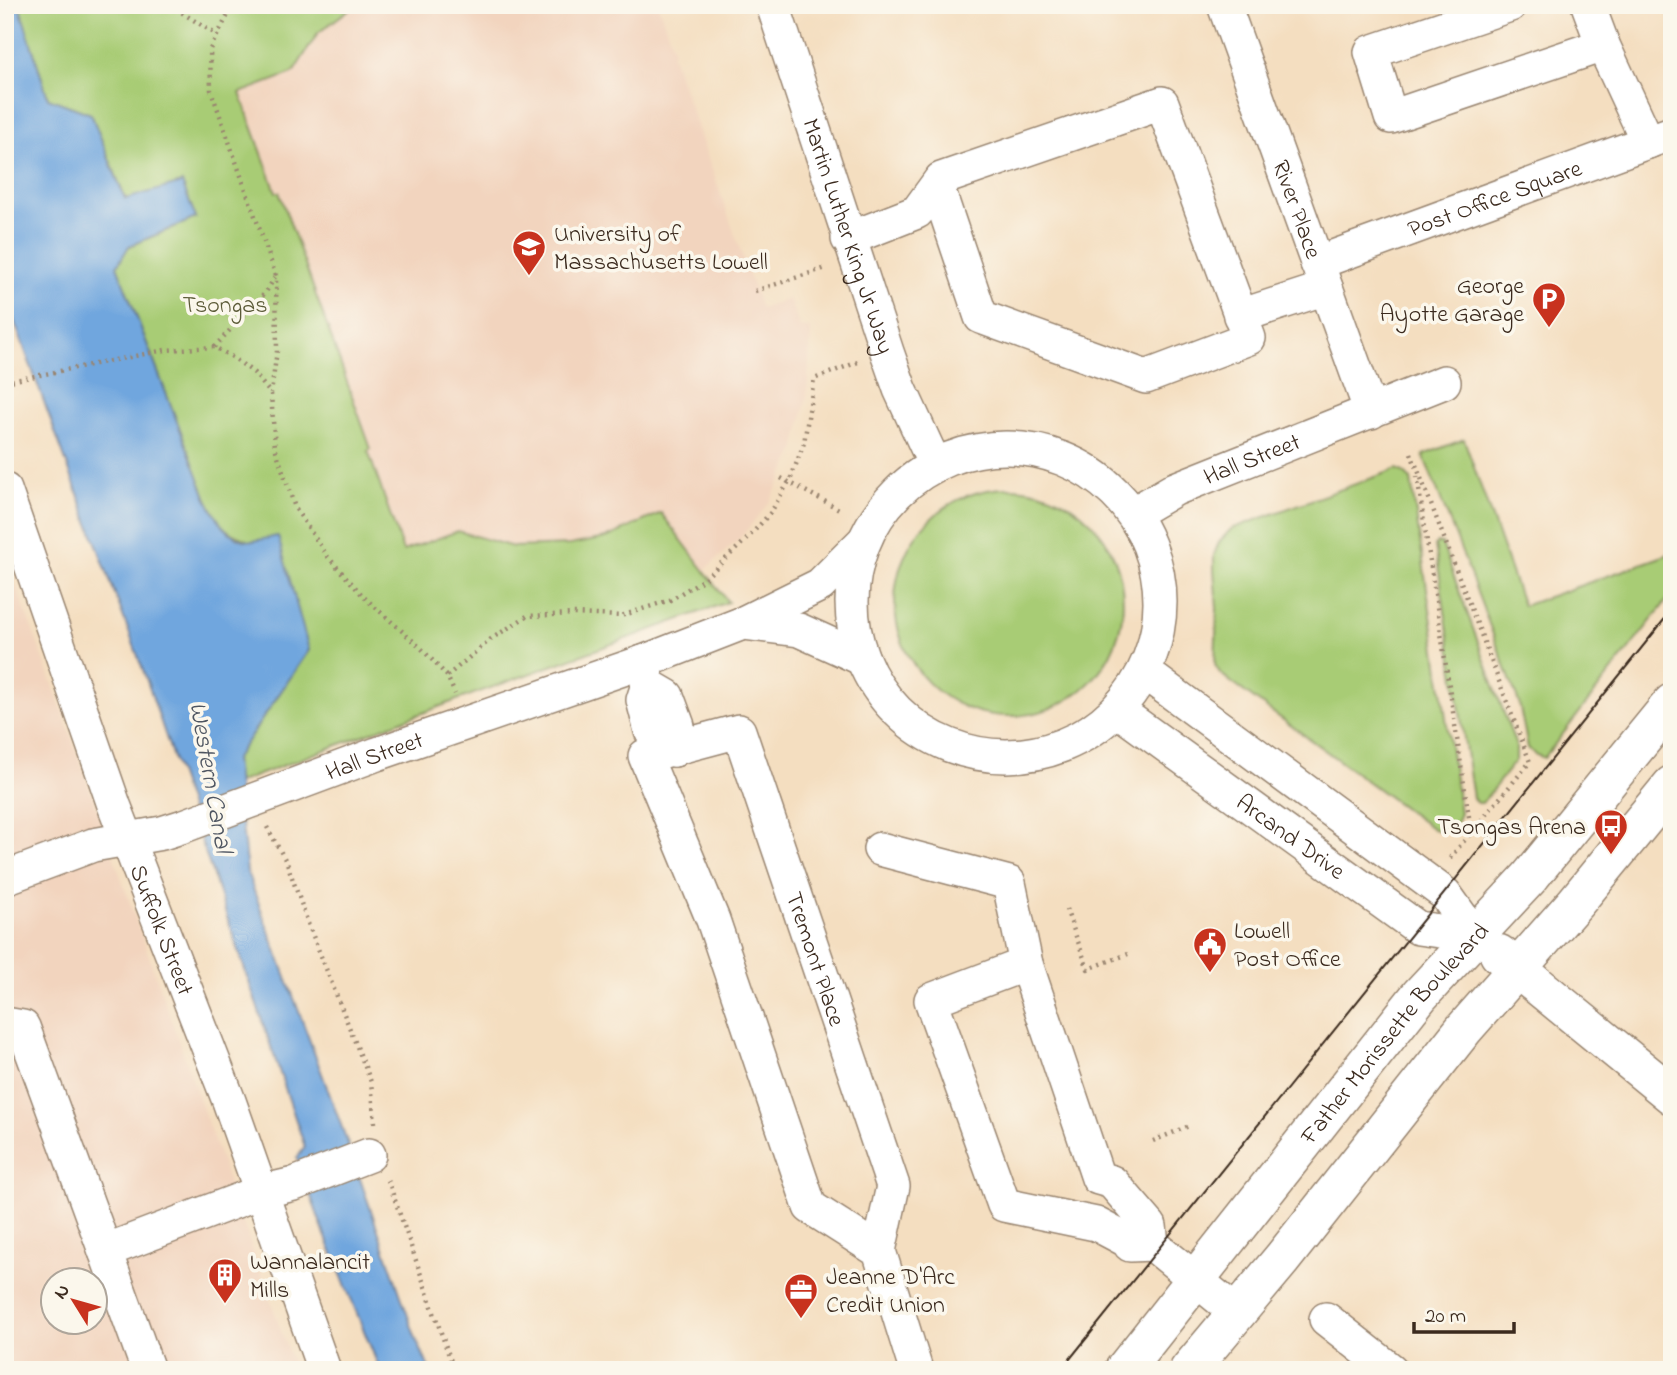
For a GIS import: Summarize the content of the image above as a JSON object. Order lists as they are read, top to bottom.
{
  "streets": {
    "main road": ["Arcand Drive", "Father Morissette Boulevard"],
    "street": [
      "Post Office Square",
      "River Place",
      "Martin Luther King Jr Way",
      "Hall Street",
      "Suffolk Street",
      "Tremont Place"
    ]
  },
  "crossings": [
    ["Post Office Square", "River Place"],
    ["River Place", "Hall Street"],
    ["Hall Street", "Suffolk Street"],
    ["Arcand Drive", "Father Morissette Boulevard"]
  ],
  "water": ["Western Canal"],
  "parks": ["Tsongas"],
  "places": {
    "school or university": ["University of Massachusetts Lowell"],
    "parking": ["George Ayotte Garage"],
    "bus stop": ["Tsongas Arena"],
    "public building": ["Lowell Post Office"],
    "building": ["Wannalancit Mills"],
    "office": ["Jeanne D'Arc Credit Union"]
  },
  "scale_bar": "20 m",
  "north": "top left"
}
